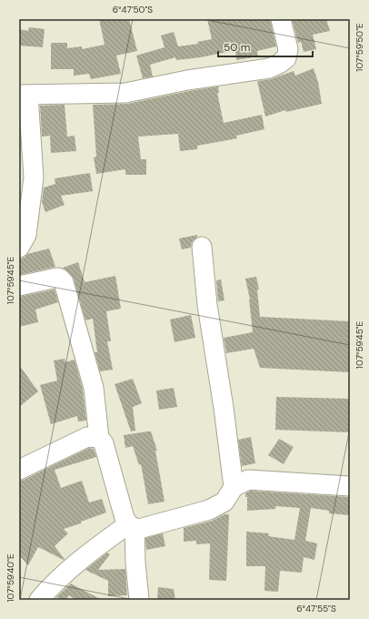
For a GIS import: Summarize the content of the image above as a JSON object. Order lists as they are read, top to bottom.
{
  "scale_bar": "50 m",
  "coordinates": [
    "6°47'50\"S",
    "107°59'50\"E",
    "107°59'45\"E",
    "107°59'40\"E",
    "6°47'55\"S"
  ]
}
